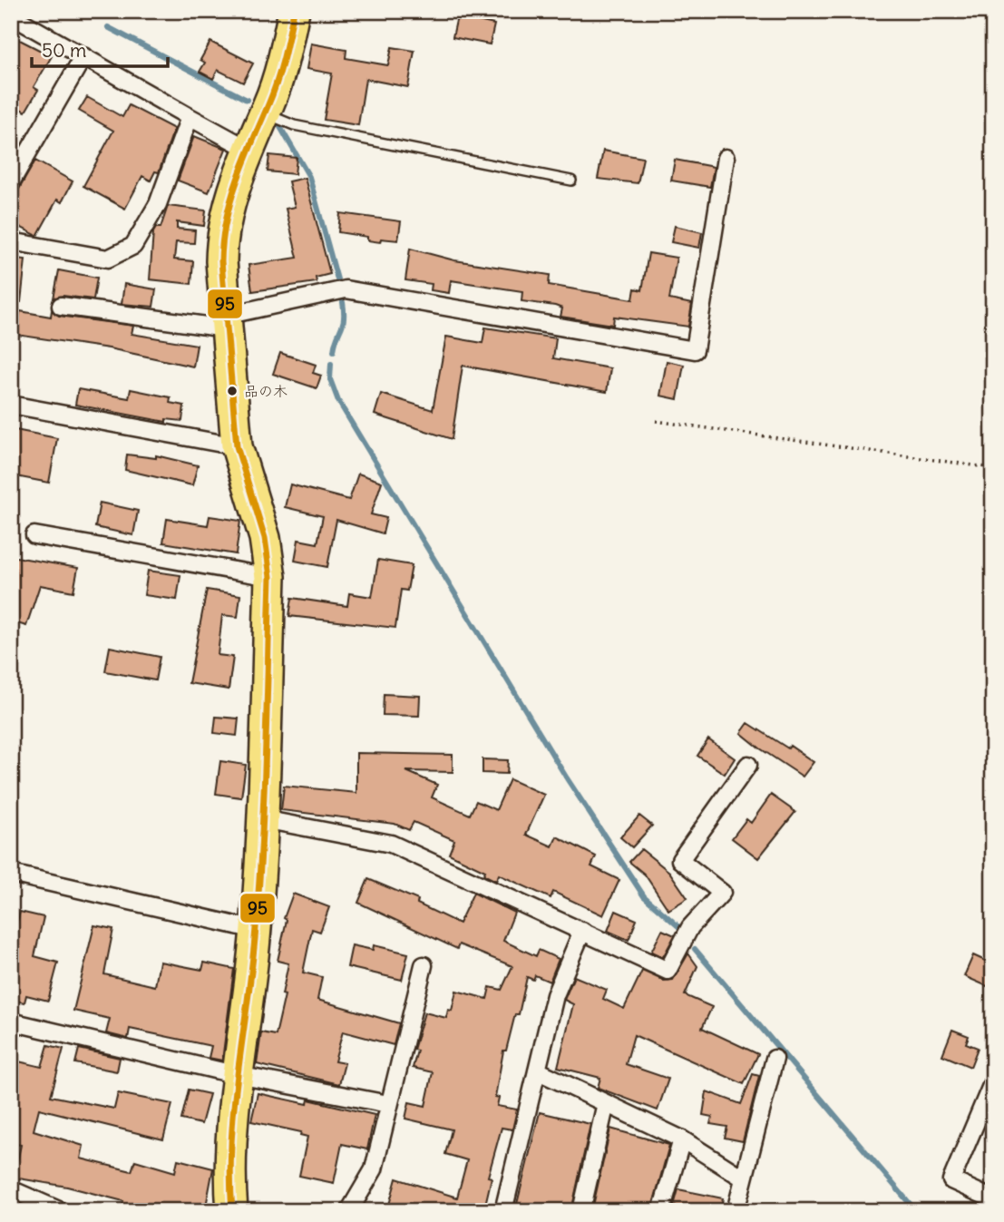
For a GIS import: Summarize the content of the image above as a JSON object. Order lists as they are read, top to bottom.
{
  "places": ["品の木"],
  "lines": ["transit line 95"],
  "scale_bar": "50 m"
}
